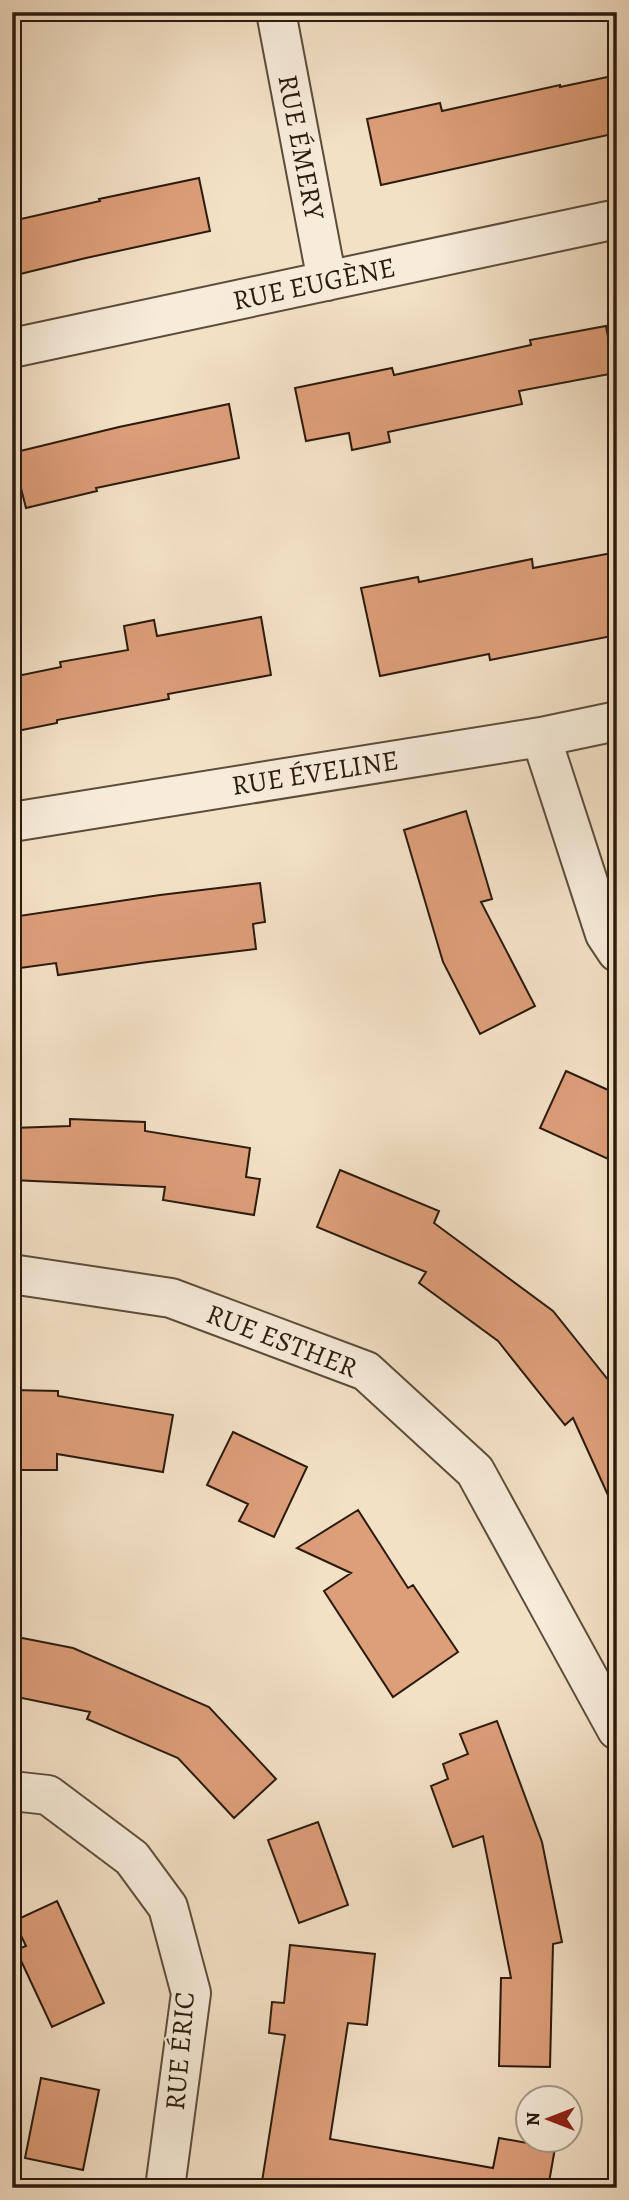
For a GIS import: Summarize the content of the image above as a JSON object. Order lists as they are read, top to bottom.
{
  "streets": {
    "street": [
      "RUE ÉMERY",
      "RUE EUGÈNE",
      "RUE ÉVELINE",
      "RUE ESTHER",
      "RUE ÉRIC"
    ]
  },
  "crossings": [
    ["RUE ÉMERY", "RUE EUGÈNE"]
  ],
  "north": "left"
}
